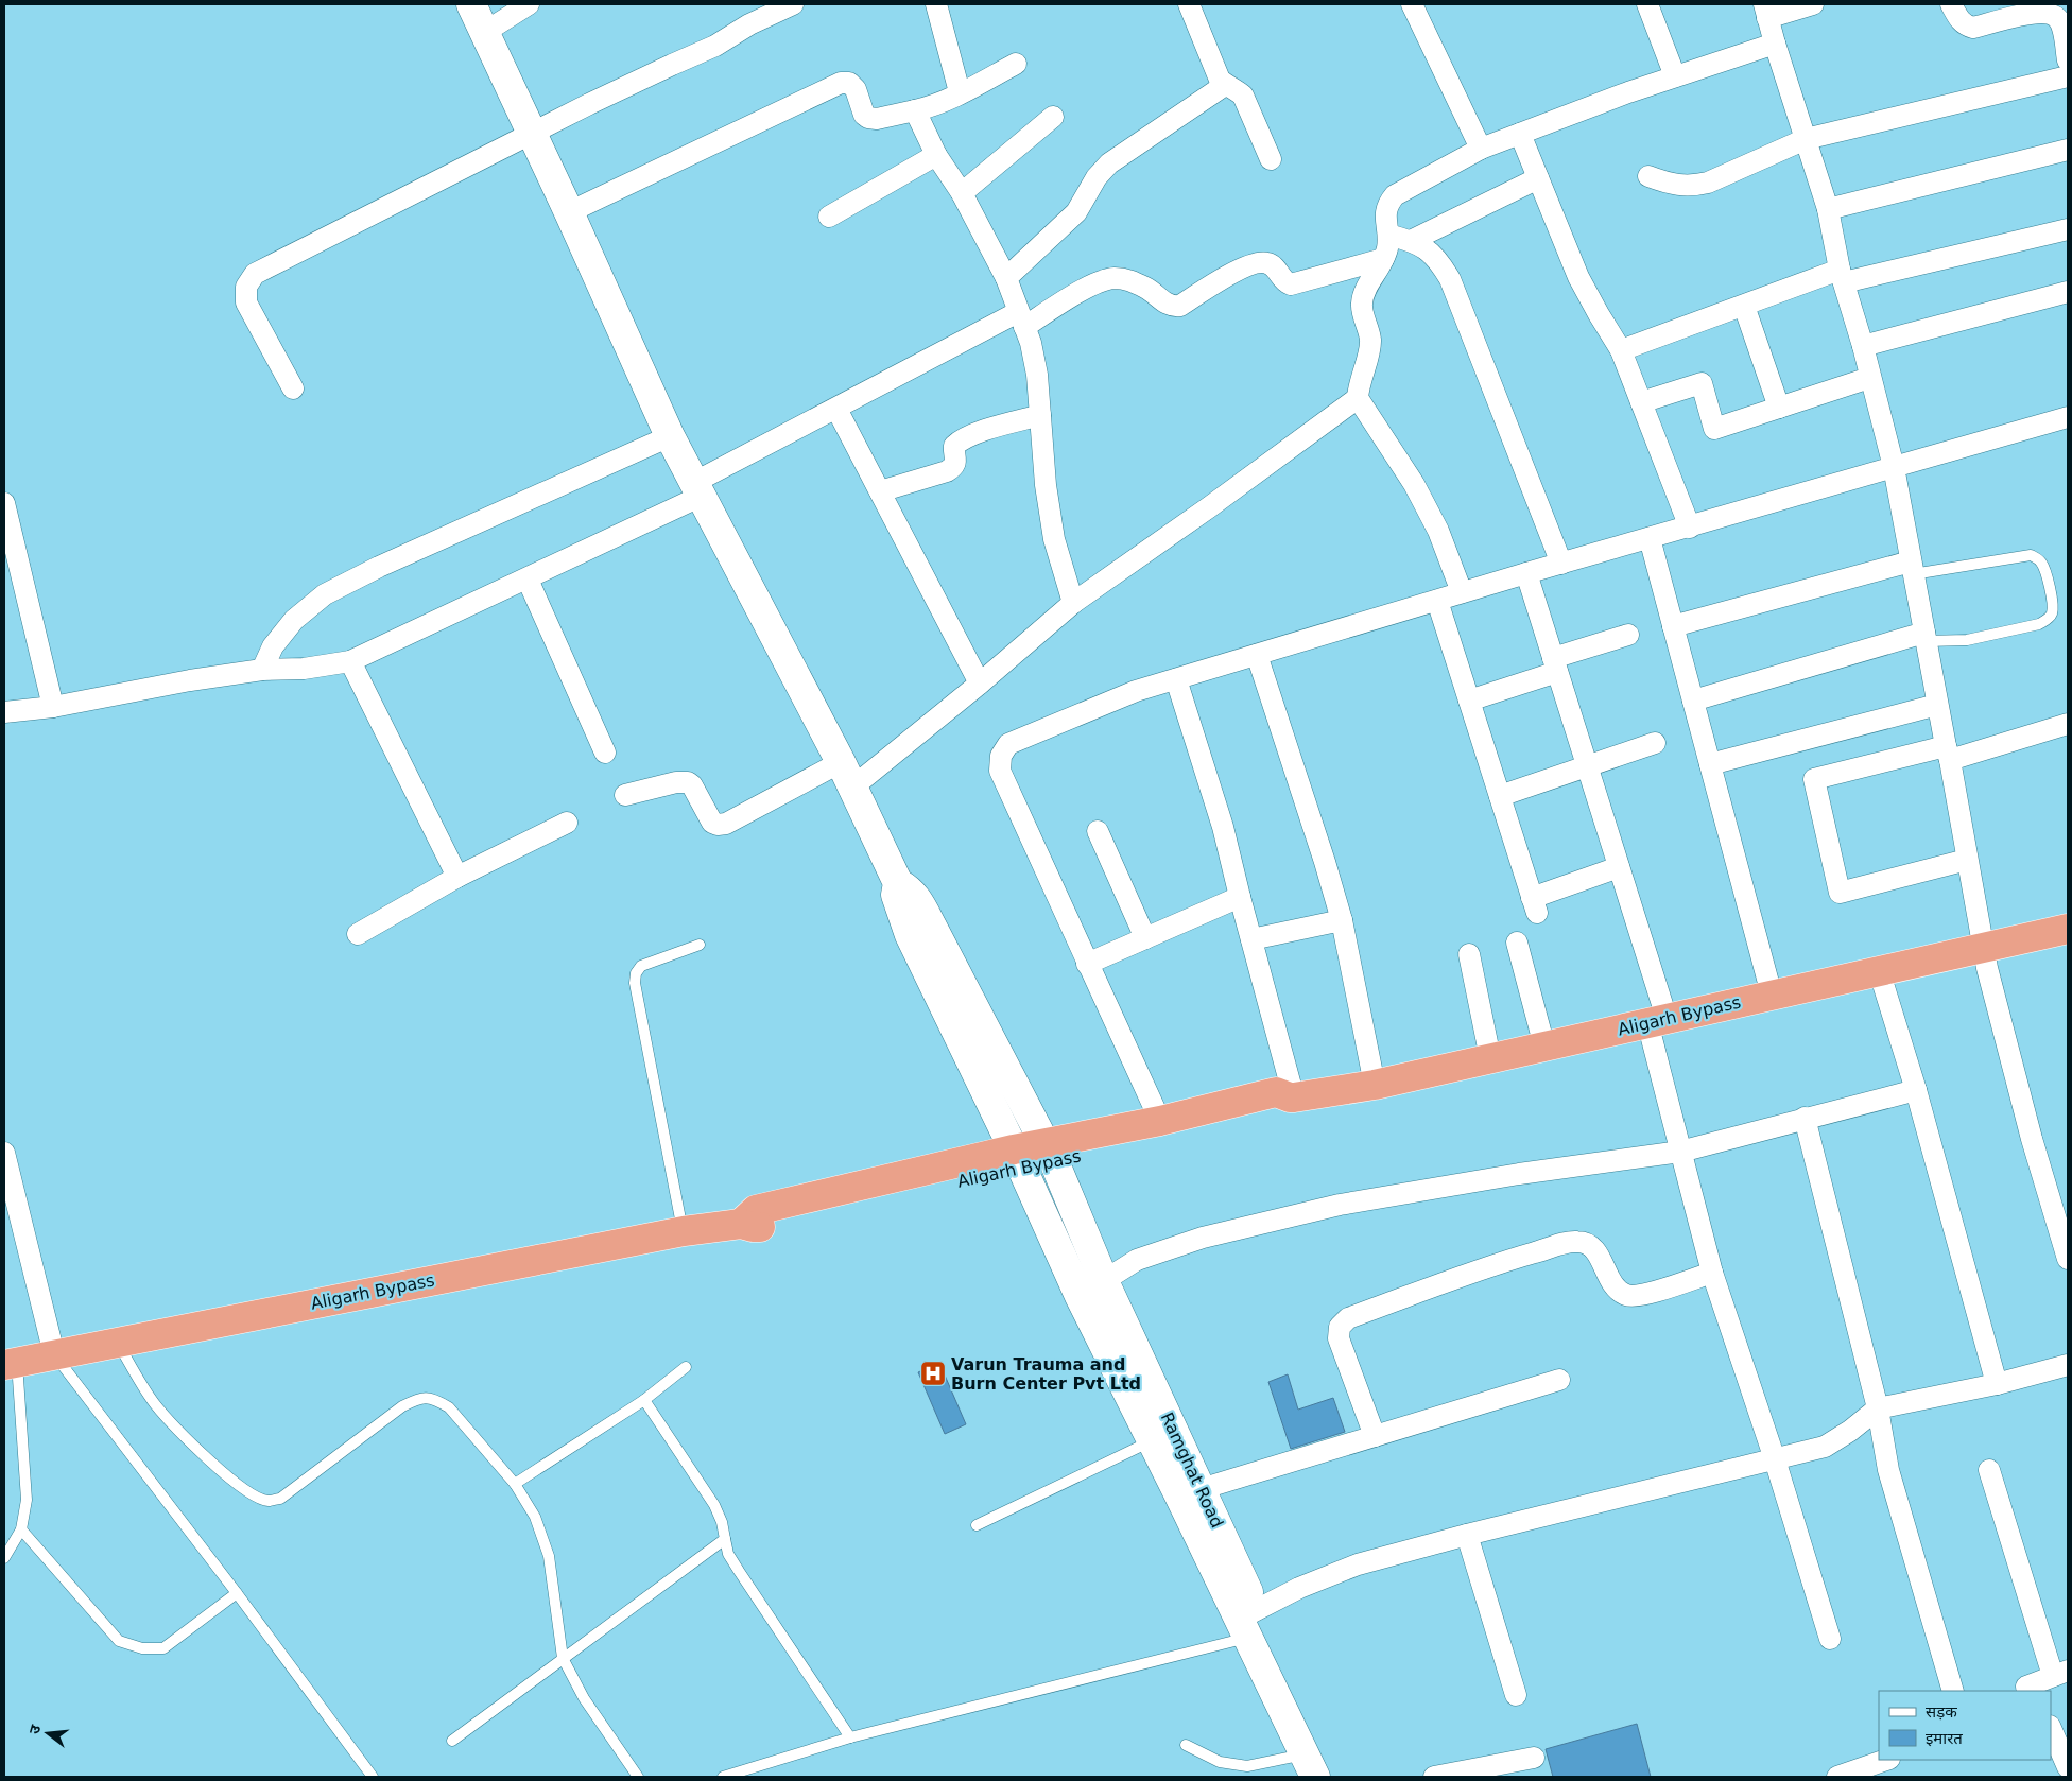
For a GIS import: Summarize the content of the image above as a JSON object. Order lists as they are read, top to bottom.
{
  "streets": {
    "highway": ["Aligarh Bypass"],
    "main road": ["Ramghat Road"]
  },
  "crossings": [
    ["Aligarh Bypass", "Ramghat Road"]
  ],
  "places": {
    "hospital": ["Varun Trauma and Burn Center Pvt Ltd"]
  },
  "legend": ["सड़क", "इमारत"],
  "north": "left"
}
